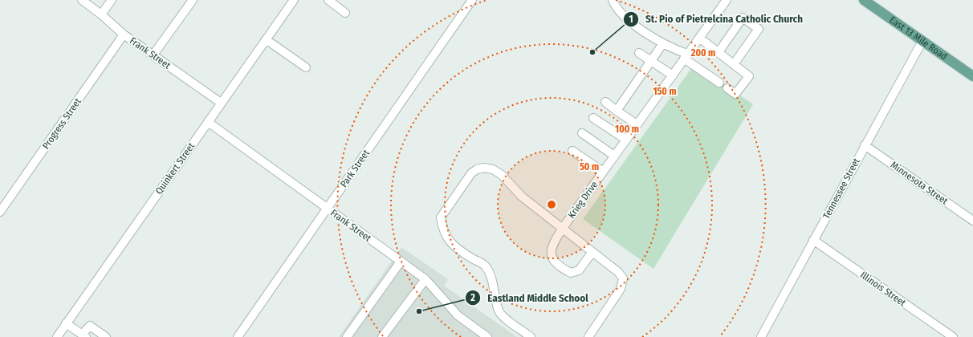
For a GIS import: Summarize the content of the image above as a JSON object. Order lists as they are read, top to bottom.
{
  "streets": {
    "main road": ["East 13 Mile Road"],
    "street": [
      "Frank Street",
      "Progress Street",
      "Quinkert Street",
      "Park Street",
      "Minnesota Street",
      "Tennessee Street",
      "Krieg Drive",
      "Illinois Street"
    ]
  },
  "crossings": [
    ["East 13 Mile Road", "Tennessee Street"],
    ["Frank Street", "Progress Street"],
    ["Frank Street", "Quinkert Street"],
    ["Frank Street", "Park Street"],
    ["Minnesota Street", "Tennessee Street"],
    ["Tennessee Street", "Illinois Street"]
  ],
  "places": ["St. Pio of Pietrelcina Catholic Church", "Eastland Middle School"],
  "rings": [
    "200 m",
    "150 m",
    "100 m",
    "50 m"
  ]
}
